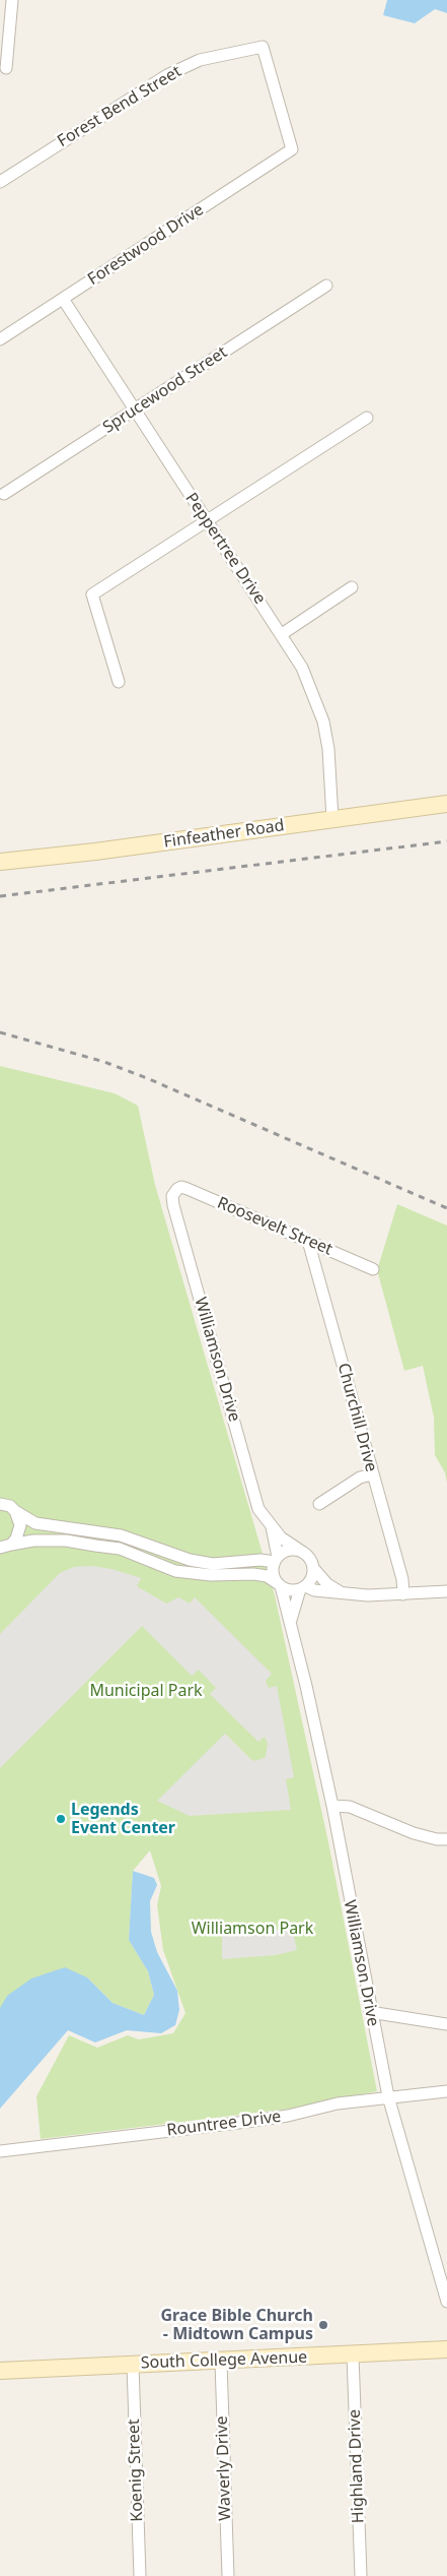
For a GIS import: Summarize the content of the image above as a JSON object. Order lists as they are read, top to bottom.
{
  "streets": {
    "street": [
      "Forest Bend Street",
      "Forestwood Drive",
      "Sprucewood Street",
      "Peppertree Drive",
      "Finfeather Road",
      "Roosevelt Street",
      "Williamson Drive",
      "Churchill Drive",
      "Rountree Drive",
      "South College Avenue",
      "Highland Drive",
      "Waverly Drive",
      "Koenig Street"
    ]
  },
  "crossings": [
    ["Forest Bend Street", "Forestwood Drive"],
    ["Forestwood Drive", "Peppertree Drive"],
    ["Sprucewood Street", "Peppertree Drive"],
    ["Peppertree Drive", "Finfeather Road"],
    ["Roosevelt Street", "Williamson Drive"],
    ["Roosevelt Street", "Churchill Drive"],
    ["Williamson Drive", "Rountree Drive"],
    ["South College Avenue", "Highland Drive"],
    ["South College Avenue", "Waverly Drive"],
    ["South College Avenue", "Koenig Street"]
  ],
  "parks": ["Municipal Park", "Williamson Park"],
  "places": ["Legends Event Center", "Grace Bible Church - Midtown Campus"]
}
